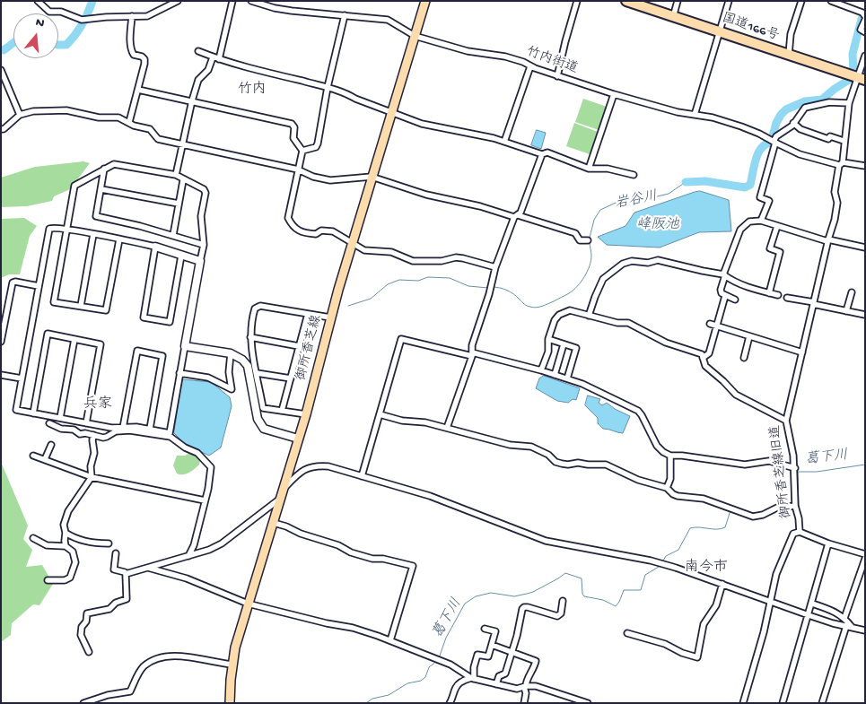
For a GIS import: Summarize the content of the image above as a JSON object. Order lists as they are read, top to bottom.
{
  "streets": {
    "highway": ["国道166号"],
    "main road": ["御所香芝線"],
    "street": ["竹内街道", "御所香芝線旧道"]
  },
  "crossings": [
    ["国道166号", "御所香芝線旧道"],
    ["竹内街道", "御所香芝線"],
    ["竹内街道", "御所香芝線旧道"]
  ],
  "districts": ["竹内", "兵家", "南今市"],
  "water": ["岩谷川", "峰阪池", "葛下川"],
  "north": "top"
}
